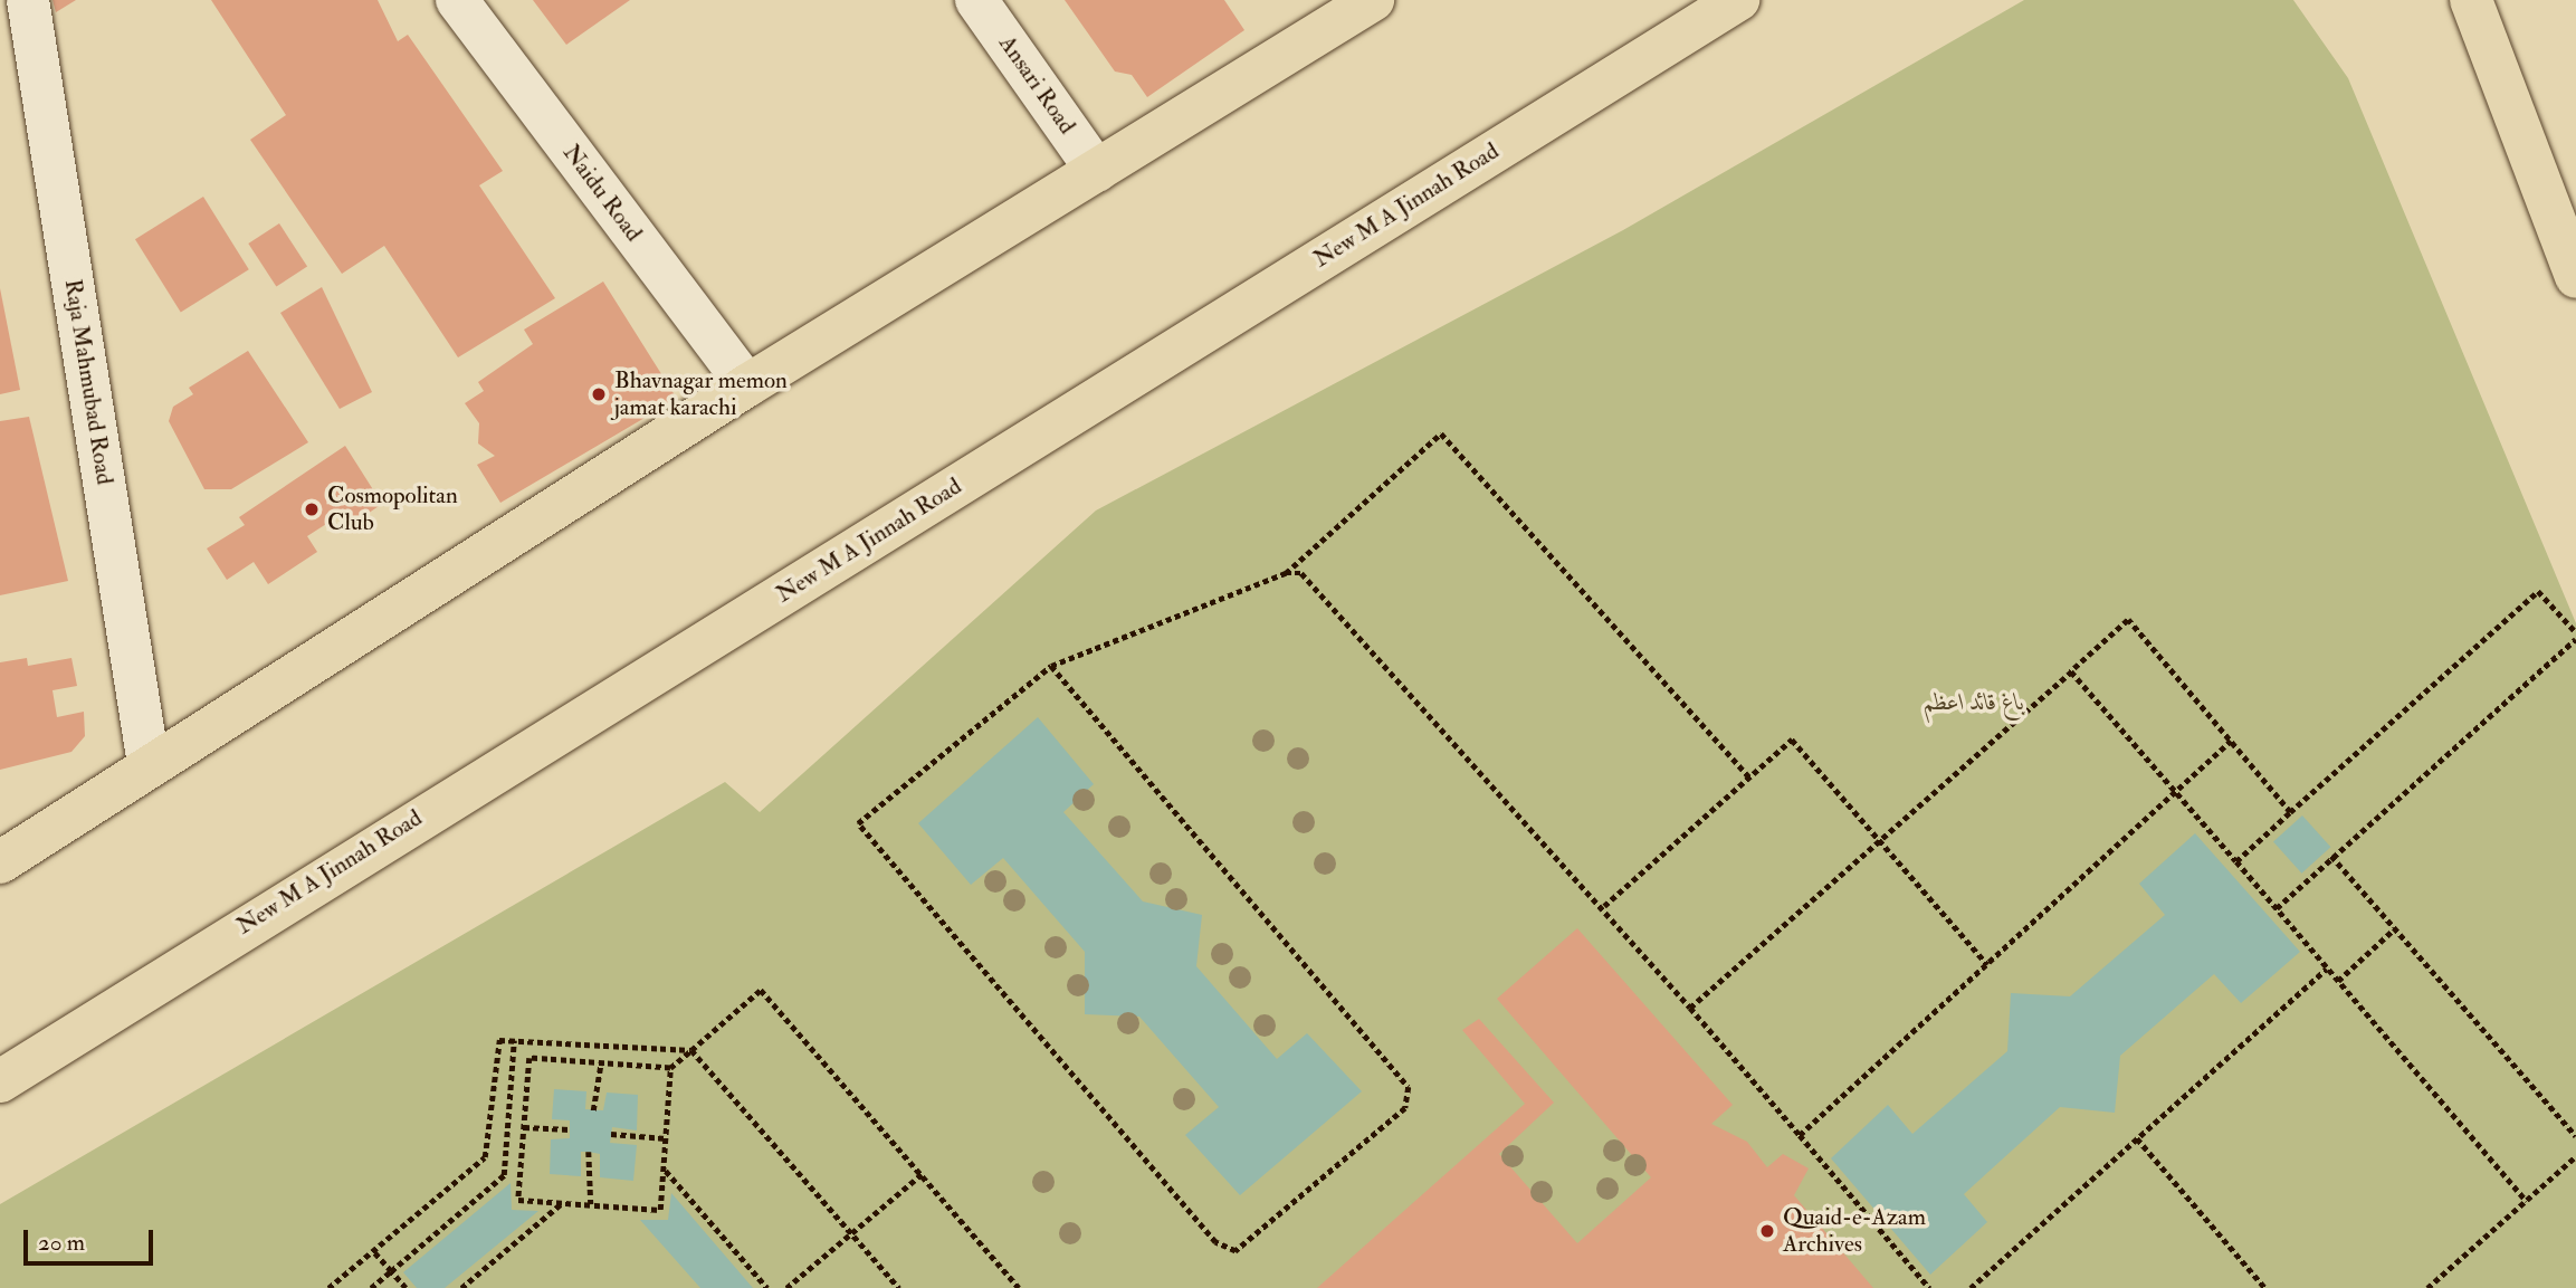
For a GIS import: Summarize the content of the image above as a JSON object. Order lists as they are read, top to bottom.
{
  "streets": {
    "main road": ["New M A Jinnah Road"],
    "street": ["Ansari Road", "Naidu Road", "Raja Mahmubad Road"]
  },
  "parks": ["باغ قائد اعظم"],
  "places": ["Bhavnagar memon jamat karachi", "Cosmopolitan Club", "Quaid-e-Azam Archives"],
  "scale_bar": "20 m"
}
